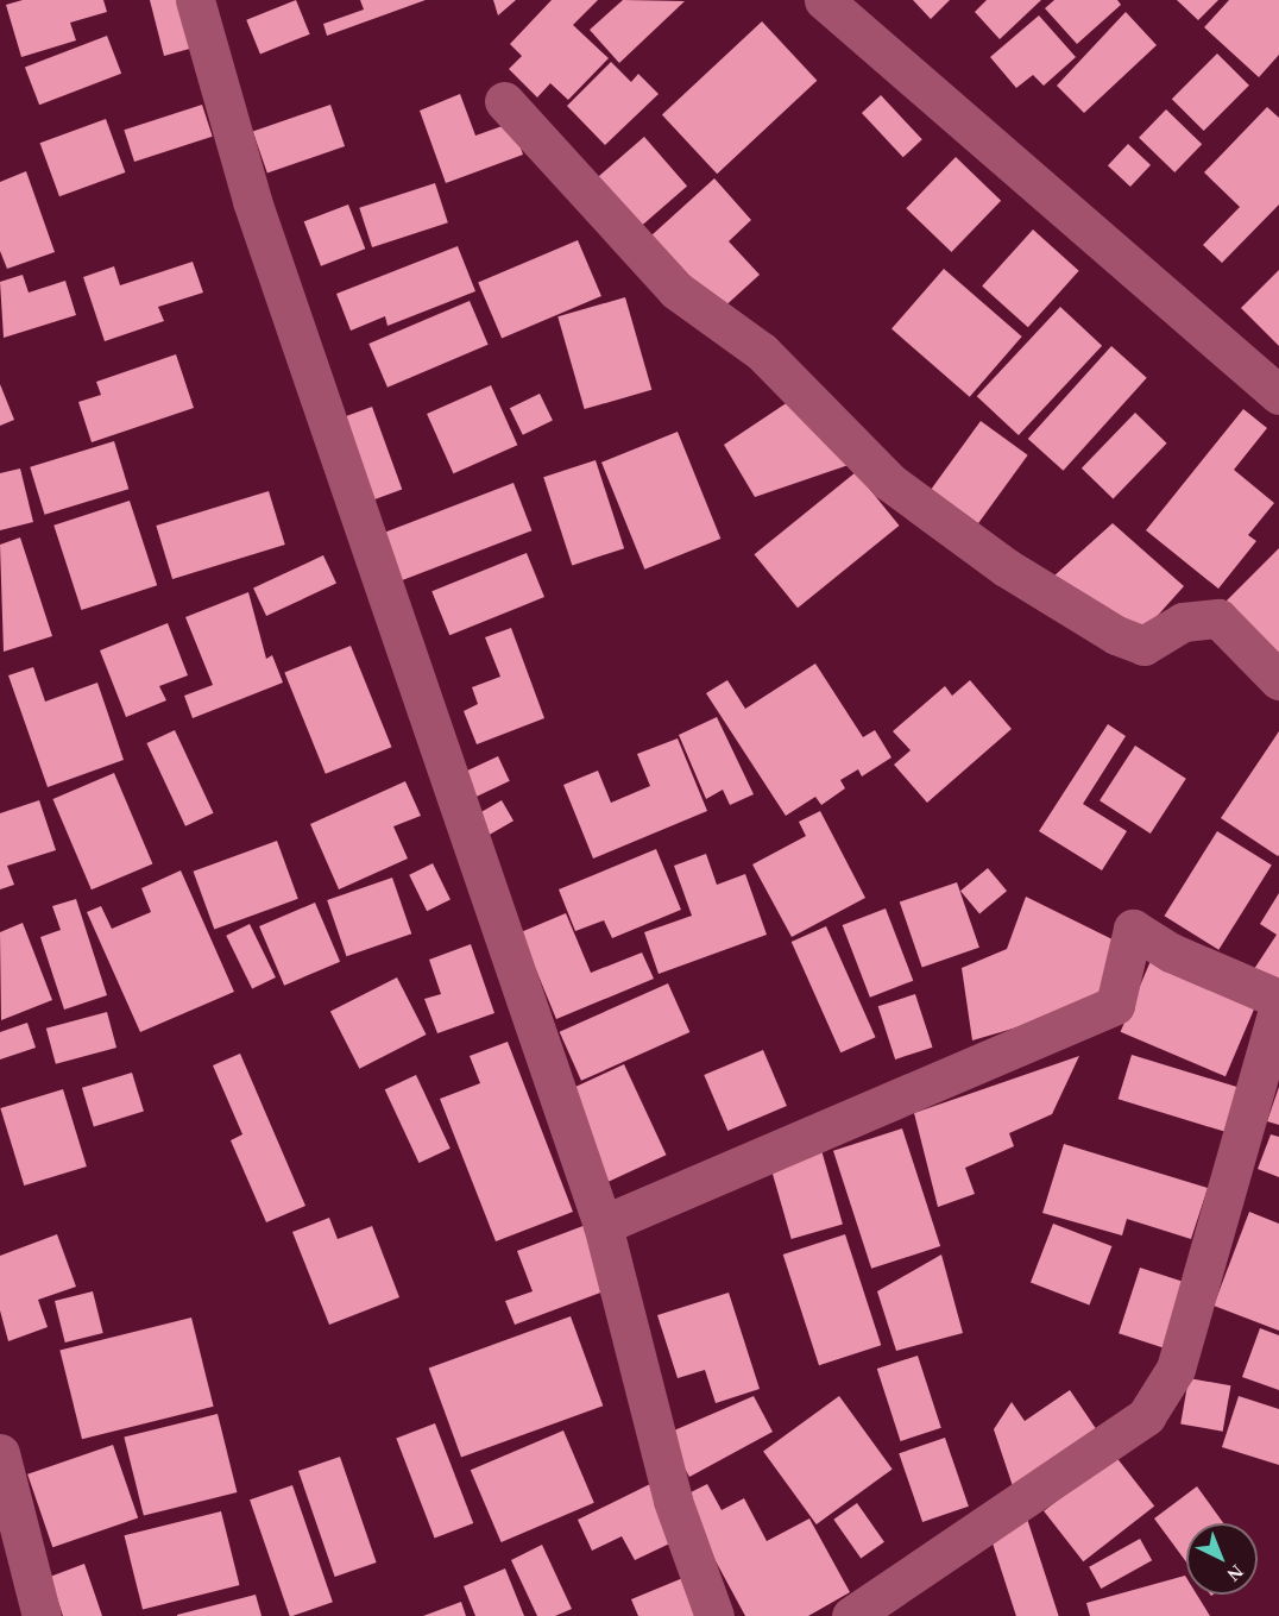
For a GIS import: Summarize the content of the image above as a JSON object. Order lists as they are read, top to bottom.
{
  "north": "bottom right"
}
